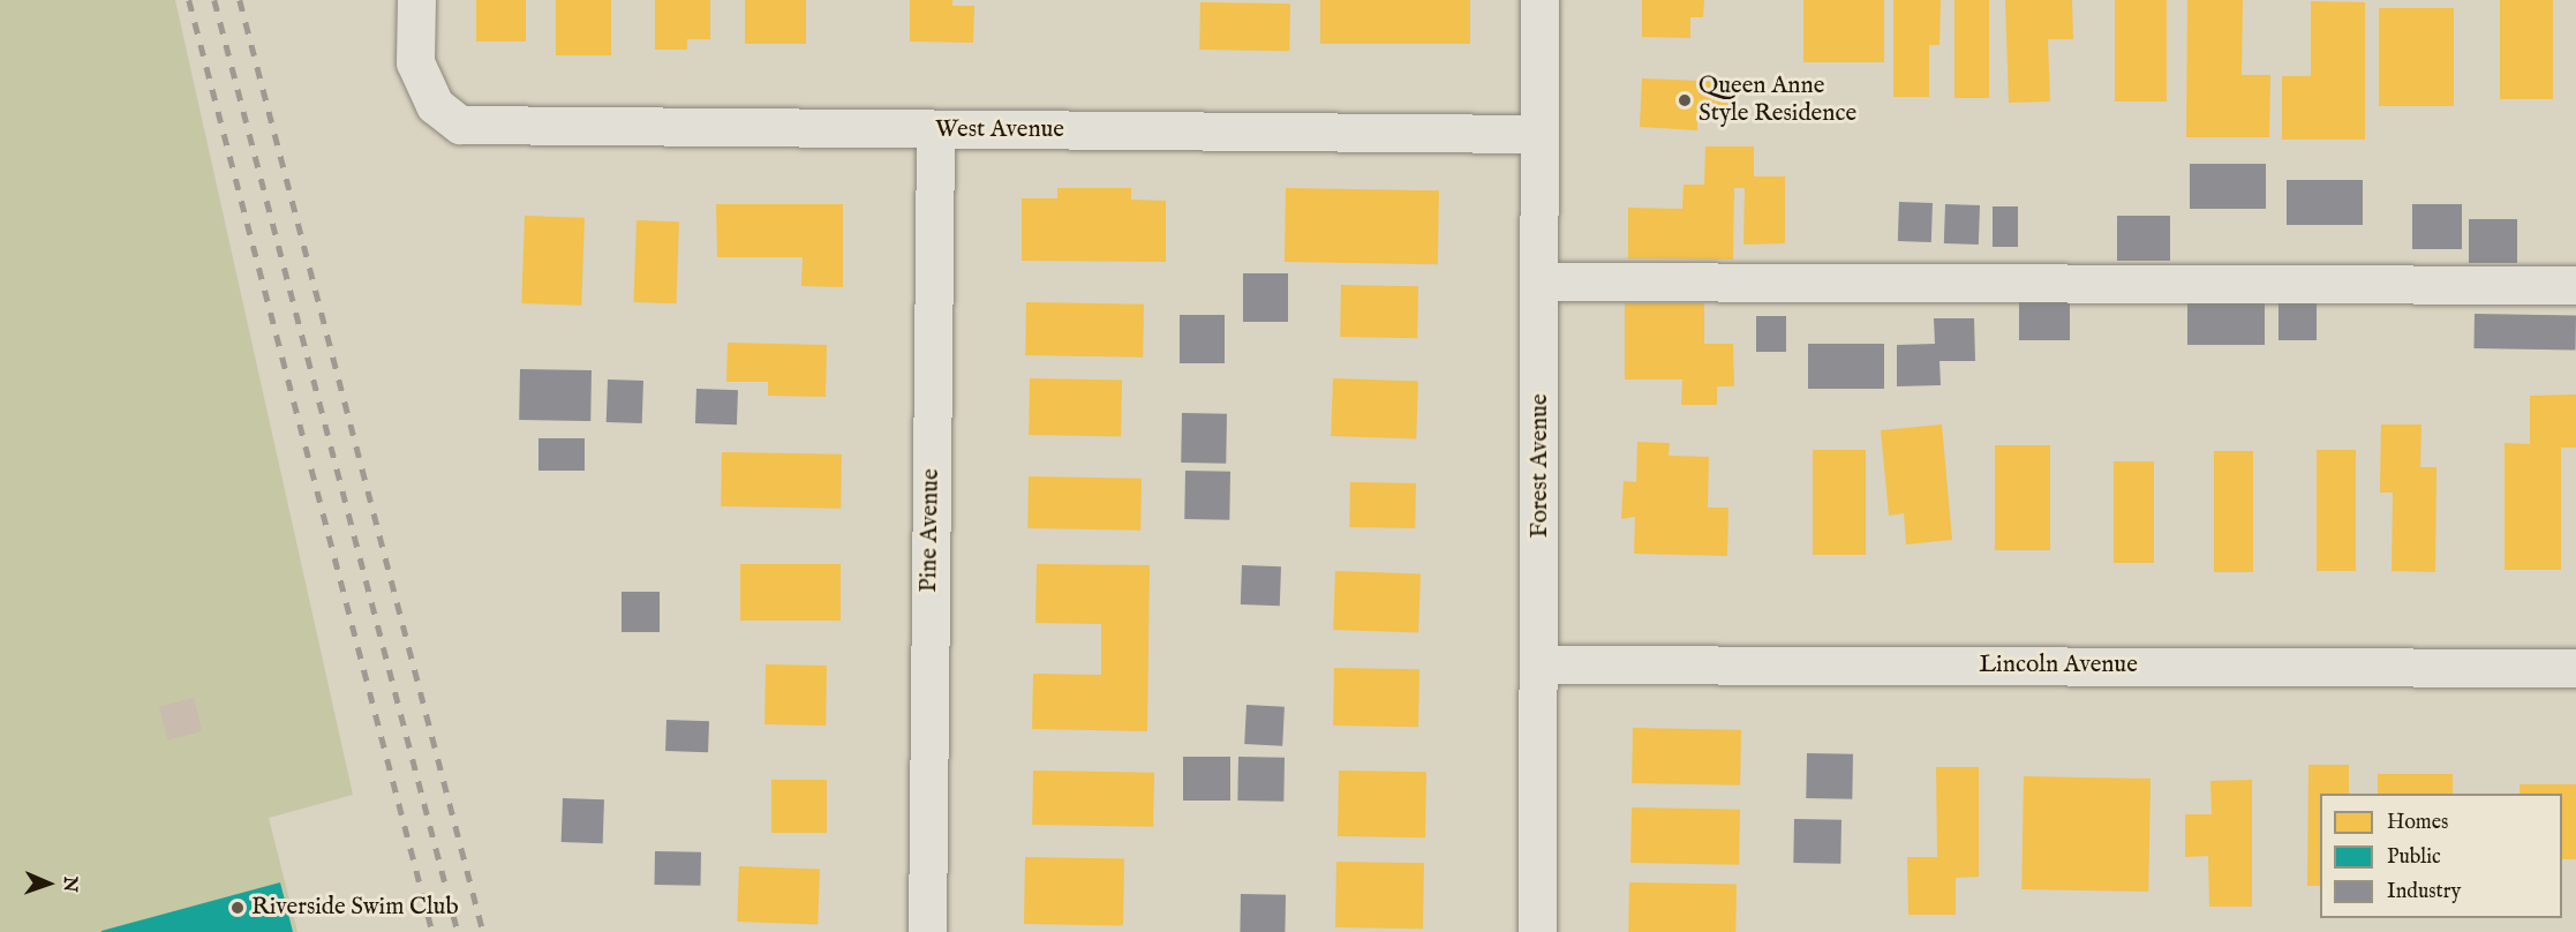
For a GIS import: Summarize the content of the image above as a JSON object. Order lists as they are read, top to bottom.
{
  "streets": {
    "street": [
      "West Avenue",
      "Forest Avenue",
      "Pine Avenue",
      "Lincoln Avenue"
    ]
  },
  "crossings": [
    ["West Avenue", "Forest Avenue"],
    ["West Avenue", "Pine Avenue"],
    ["Forest Avenue", "Lincoln Avenue"]
  ],
  "places": ["Queen Anne Style Residence", "Riverside Swim Club"],
  "legend": ["Homes", "Public", "Industry"],
  "north": "right"
}
